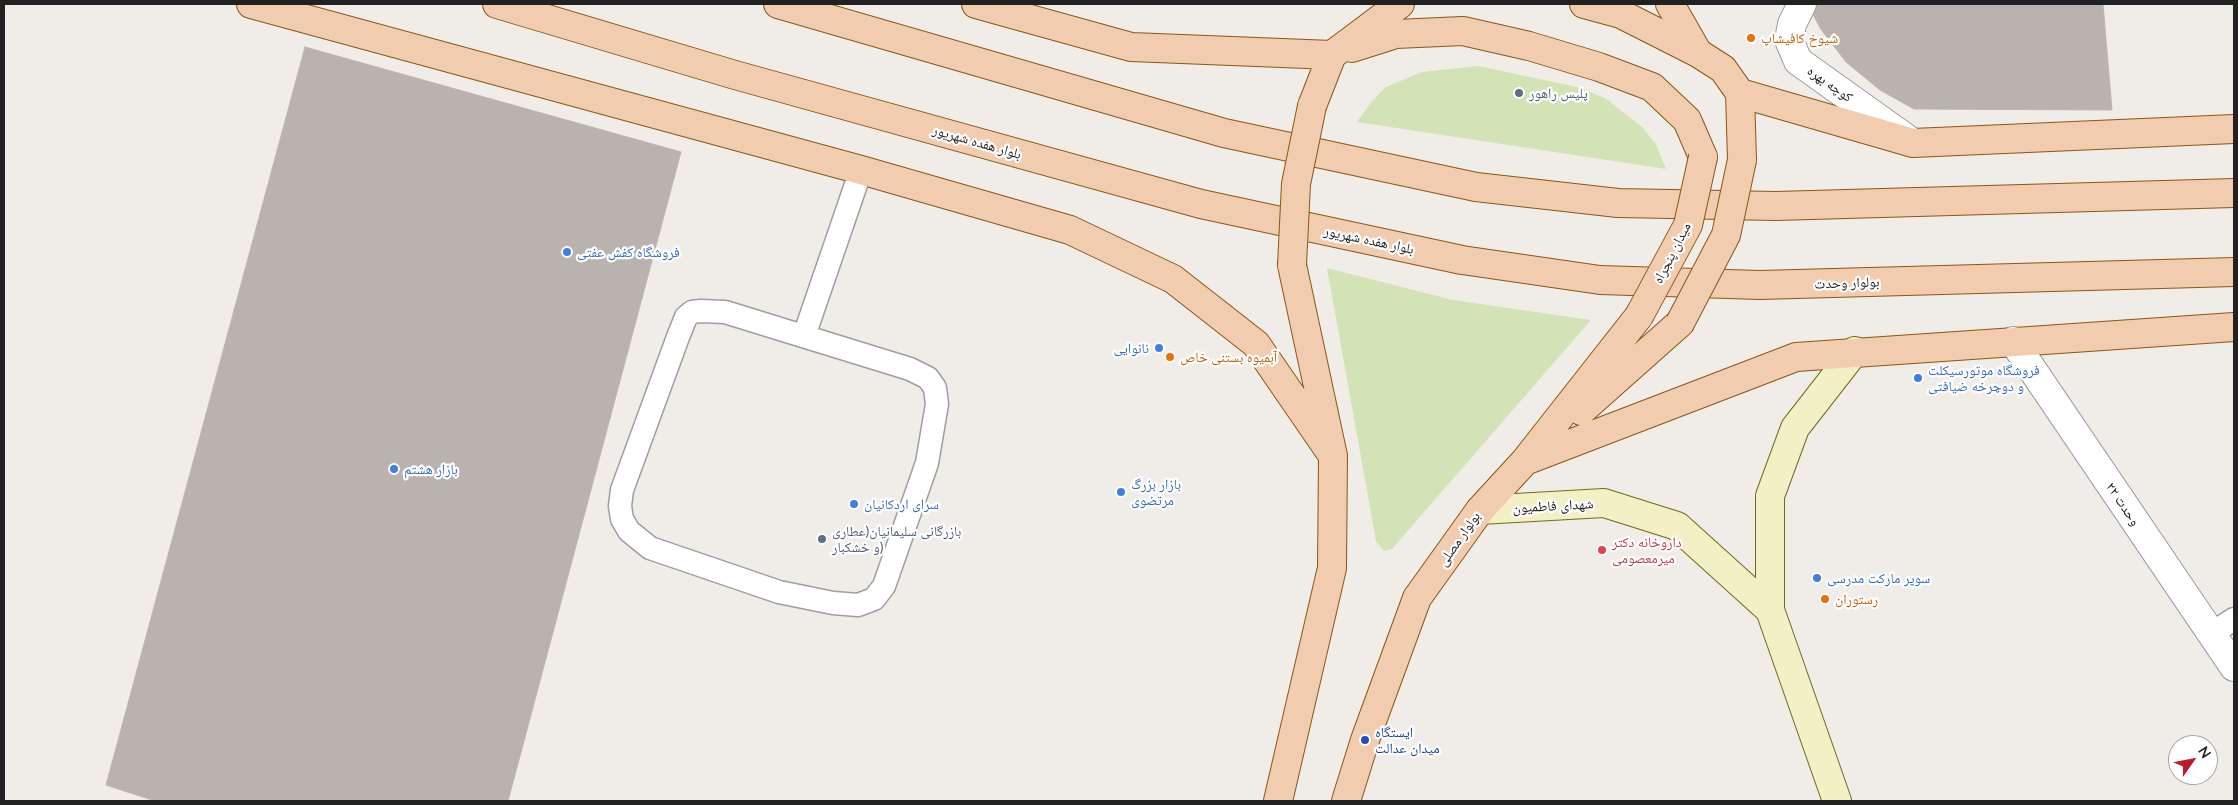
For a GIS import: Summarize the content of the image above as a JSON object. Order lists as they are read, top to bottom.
{
  "streets": {
    "main road": [
      "بلوار هفده شهریور",
      "میدان پنجراه",
      "بولوار وحدت",
      "بولوار مصلی"
    ],
    "street": ["کوچه بهره", "وحدت ۲۲", "شهدای فاطمیون"]
  },
  "crossings": [
    ["بلوار هفده شهریور", "بولوار وحدت"],
    ["میدان پنجراه", "بولوار مصلی"],
    ["شهدای فاطمیون", "بولوار مصلی"]
  ],
  "places": [
    "شیوخ کافیشاپ",
    "پلیس راهور",
    "فروشگاه کفش عفتی",
    "نانوایی",
    "آبمیوه بستنی خاص",
    "فروشگاه موتورسیکلت و دوچرخه ضیافتی",
    "بازار هشتم",
    "بازار بزرگ مرتضوی",
    "سرای اردکانیان",
    "بازرگانی سلیمانیان(عطاری و خشکبار)",
    "داروخانه دکتر میرمعصومی",
    "سوپر مارکت مدرسی",
    "رستوران",
    "ایستگاه میدان عدالت"
  ],
  "north": "top right"
}
